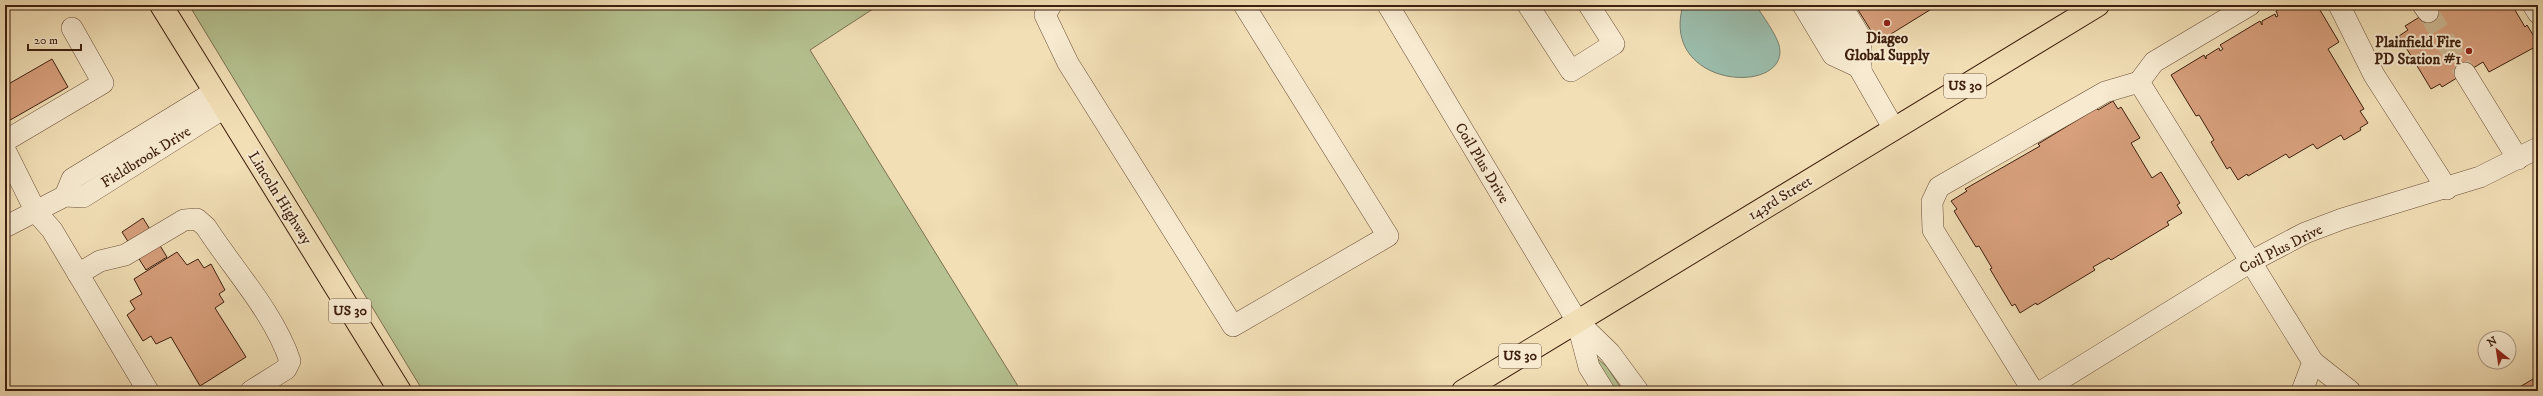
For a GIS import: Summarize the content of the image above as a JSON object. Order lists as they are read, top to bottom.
{
  "streets": {
    "main road": ["US 30", "Lincoln Highway", "143rd Street"],
    "street": ["Fieldbrook Drive", "Coil Plus Drive"]
  },
  "crossings": [
    ["Fieldbrook Drive", "Lincoln Highway"],
    ["Coil Plus Drive", "143rd Street"]
  ],
  "places": ["Diageo Global Supply", "Plainfield Fire PD Station #1"],
  "scale_bar": "20 m",
  "north": "top left"
}
